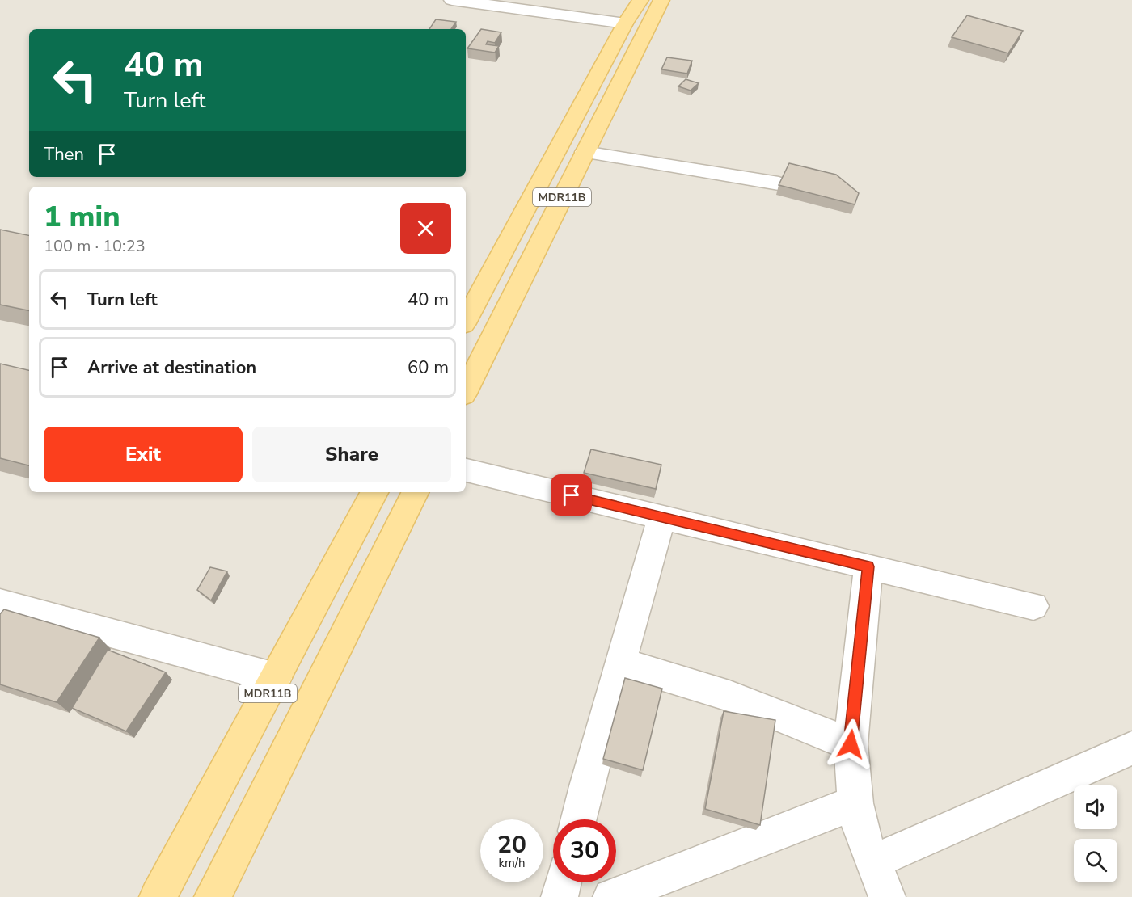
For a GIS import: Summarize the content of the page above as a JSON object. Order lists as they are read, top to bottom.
{
  "streets": {
    "main road": ["MDR11B"]
  },
  "page": {
    "turn": ["40 m", "Turn left"],
    "then": "Then",
    "heading": ["1 min", "100 m · 10:23"],
    "list": [
      {
        "name": "Turn left",
        "value": "40 m"
      },
      {
        "name": "Arrive at destination",
        "value": "60 m"
      }
    ],
    "buttons": ["Exit", "Share"],
    "speed": "20 km/h",
    "limit": "30"
  }
}
